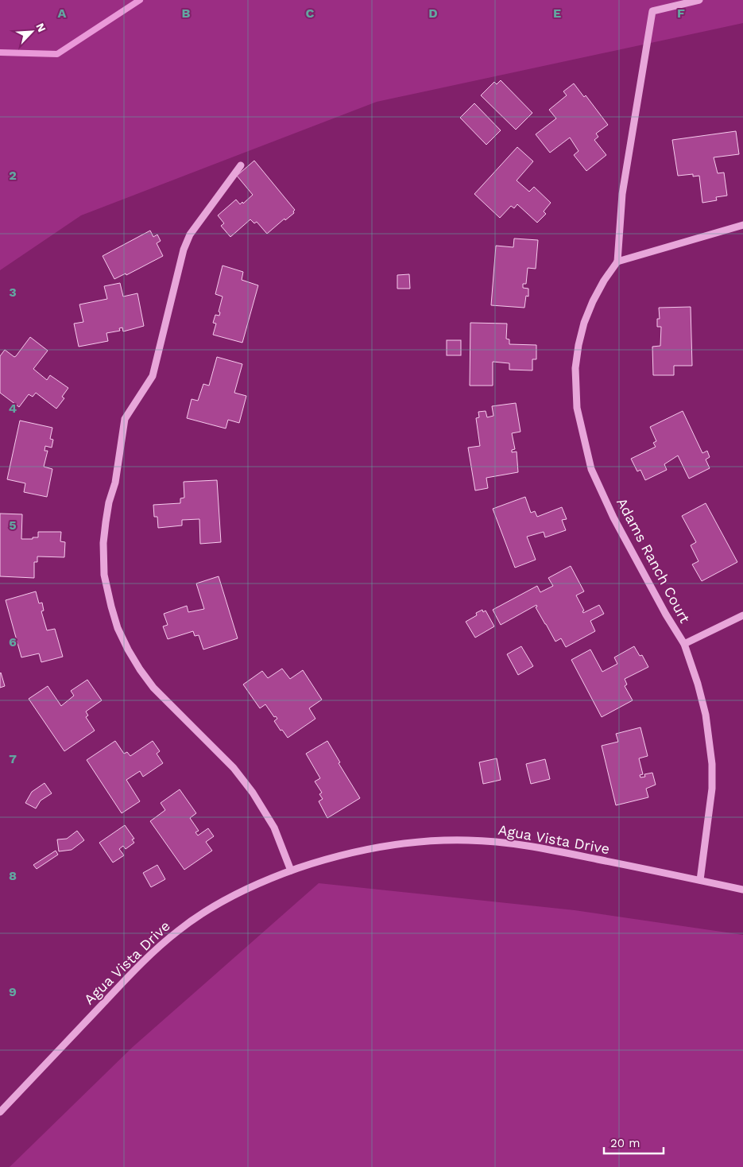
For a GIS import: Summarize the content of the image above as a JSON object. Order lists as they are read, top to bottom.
{
  "streets": {
    "street": ["Adams Ranch Court", "Agua Vista Drive"]
  },
  "crossings": [
    ["Adams Ranch Court", "Agua Vista Drive"]
  ],
  "scale_bar": "20 m",
  "north": "top right",
  "grid": {
    "columns": [
      "A",
      "B",
      "C",
      "D",
      "E",
      "F"
    ],
    "rows": [
      "2",
      "3",
      "4",
      "5",
      "6",
      "7",
      "8",
      "9"
    ]
  }
}
